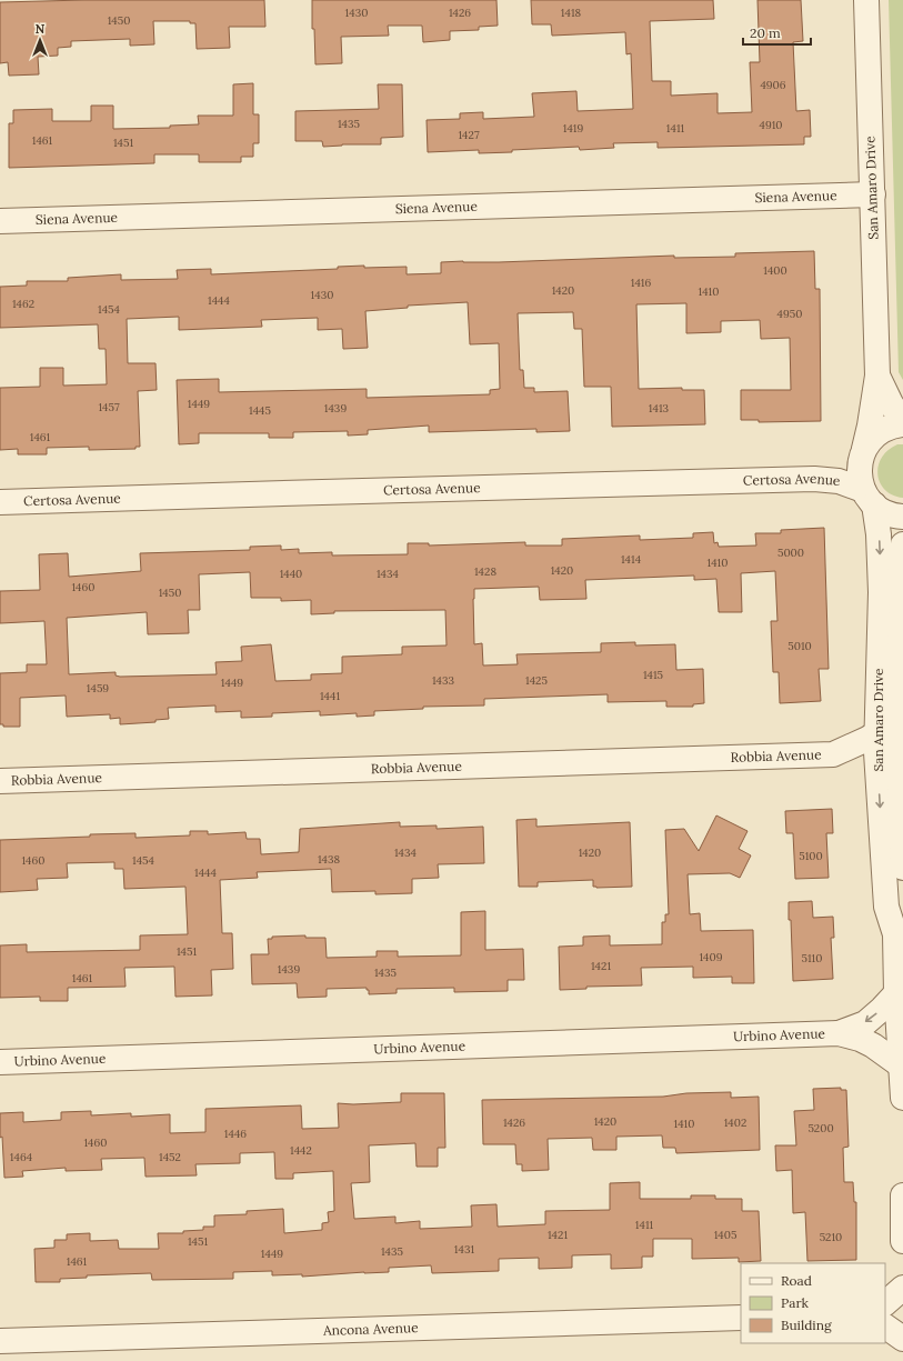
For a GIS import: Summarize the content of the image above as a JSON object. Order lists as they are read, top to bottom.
{
  "streets": {
    "street": [
      "San Amaro Drive",
      "Siena Avenue",
      "Certosa Avenue",
      "Robbia Avenue",
      "Urbino Avenue",
      "Ancona Avenue"
    ]
  },
  "crossings": [
    ["San Amaro Drive", "Siena Avenue"],
    ["San Amaro Drive", "Certosa Avenue"],
    ["San Amaro Drive", "Robbia Avenue"],
    ["San Amaro Drive", "Urbino Avenue"]
  ],
  "house_numbers": [
    "1430",
    "1426",
    "1418",
    "1450",
    "4906",
    "1435",
    "4910",
    "1419",
    "1411",
    "1427",
    "1461",
    "1451",
    "1400",
    "1416",
    "1420",
    "1410",
    "1430",
    "1444",
    "1462",
    "1454",
    "4950",
    "1449",
    "1457",
    "1439",
    "1413",
    "1445",
    "1461",
    "5000",
    "1414",
    "1410",
    "1420",
    "1428",
    "1440",
    "1434",
    "1460",
    "1450",
    "5010",
    "1415",
    "1433",
    "1425",
    "1449",
    "1459",
    "1441",
    "1434",
    "1420",
    "5100",
    "1438",
    "1460",
    "1454",
    "1444",
    "1451",
    "1409",
    "5110",
    "1421",
    "1439",
    "1435",
    "1461",
    "1420",
    "1426",
    "1402",
    "1410",
    "5200",
    "1446",
    "1460",
    "1442",
    "1464",
    "1452",
    "1411",
    "1421",
    "1405",
    "5210",
    "1451",
    "1431",
    "1435",
    "1449",
    "1461"
  ],
  "legend": ["Road", "Park", "Building"],
  "scale_bar": "20 m",
  "north": "top"
}
